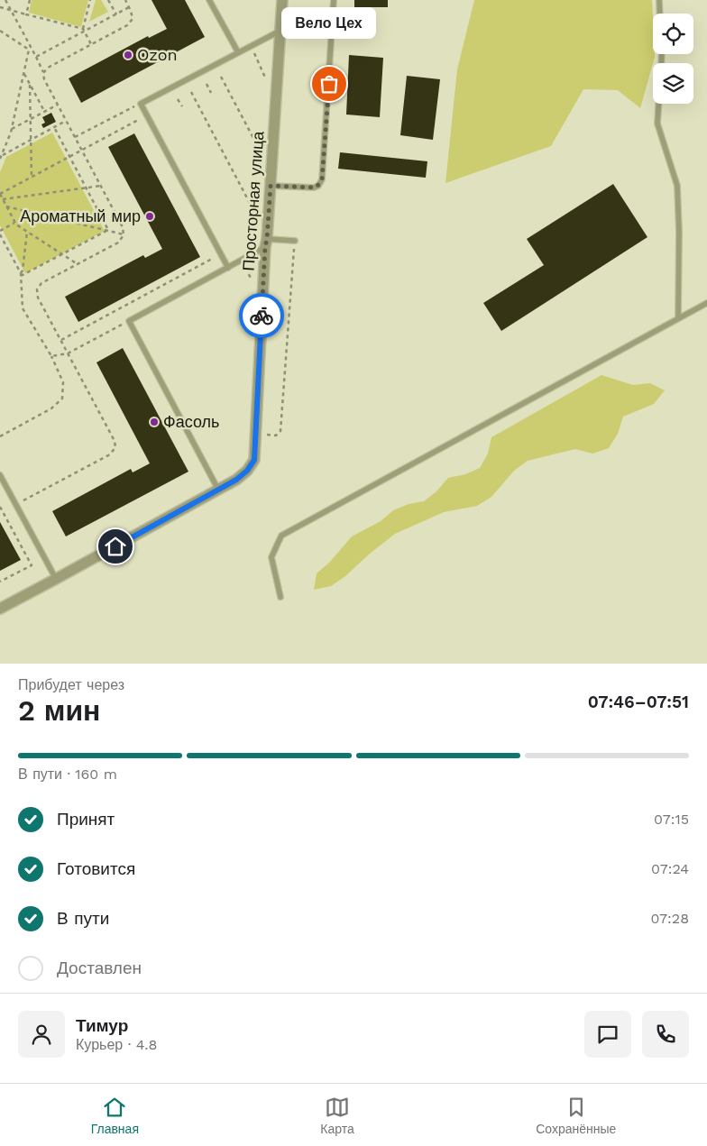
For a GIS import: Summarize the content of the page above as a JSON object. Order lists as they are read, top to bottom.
{
  "streets": {
    "street": ["Просторная улица"]
  },
  "places": [
    "Ozon",
    "Вело Цех",
    "Ароматный мир",
    "Фасоль"
  ],
  "page": {
    "bubble": "Вело Цех",
    "heading": ["2 мин", "Прибудет через", "07:46–07:51"],
    "panel": ["Тимур", "Курьер · 4.8"],
    "bar": "В пути · 160 m",
    "list": [
      ["Принят", "07:15"],
      ["Готовится", "07:24"],
      ["В пути", "07:28"],
      "Доставлен"
    ],
    "tabs": ["Главная", "Карта", "Сохранённые"]
  }
}
